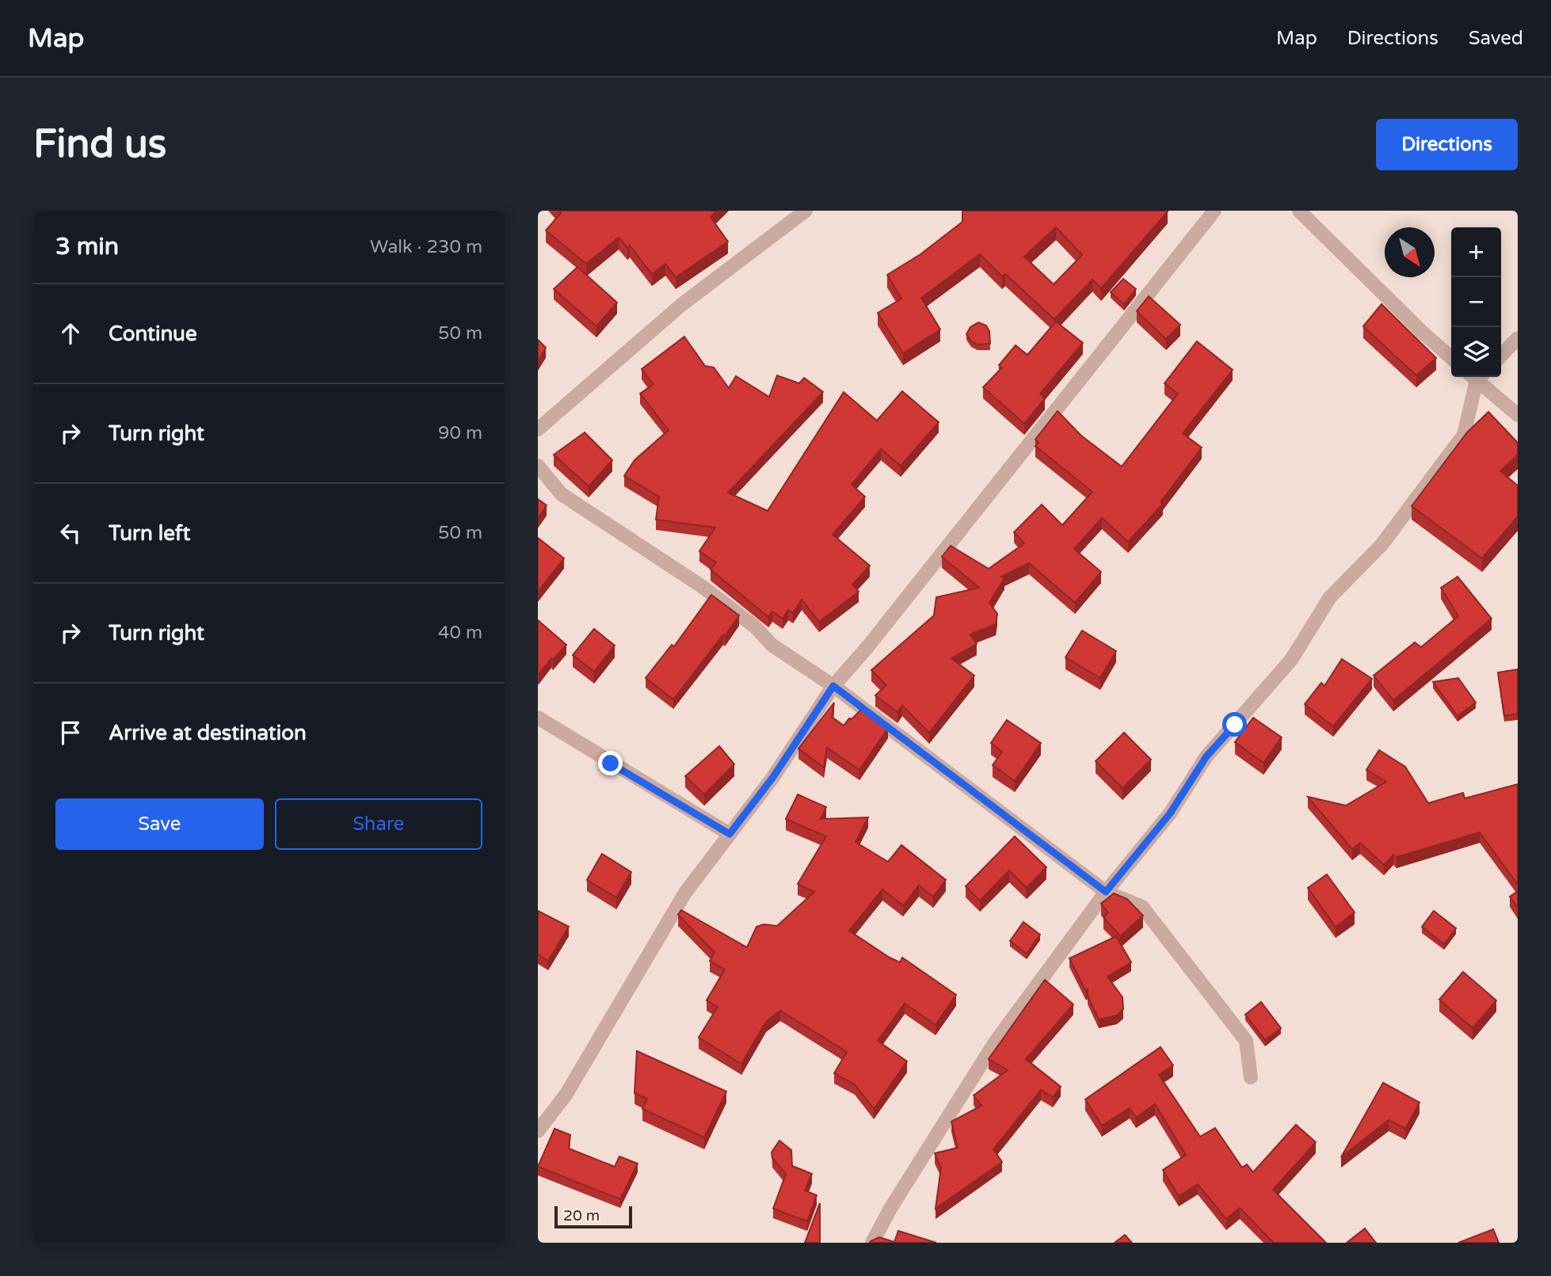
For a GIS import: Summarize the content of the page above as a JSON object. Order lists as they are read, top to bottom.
{
  "scale_bar": "20 m",
  "north": "bottom right",
  "page": {
    "header": "Map",
    "nav": ["Map", "Directions", "Saved"],
    "buttons": [
      "Directions",
      ["Save", "Share"]
    ],
    "title": "Find us",
    "heading": ["3 min", "Walk · 230 m"],
    "map_buttons": ["+", "−"],
    "list": [
      ["Continue", "50 m"],
      ["Turn right", "90 m"],
      ["Turn left", "50 m"],
      ["Turn right", "40 m"],
      "Arrive at destination"
    ],
    "scale": "20 m"
  }
}
